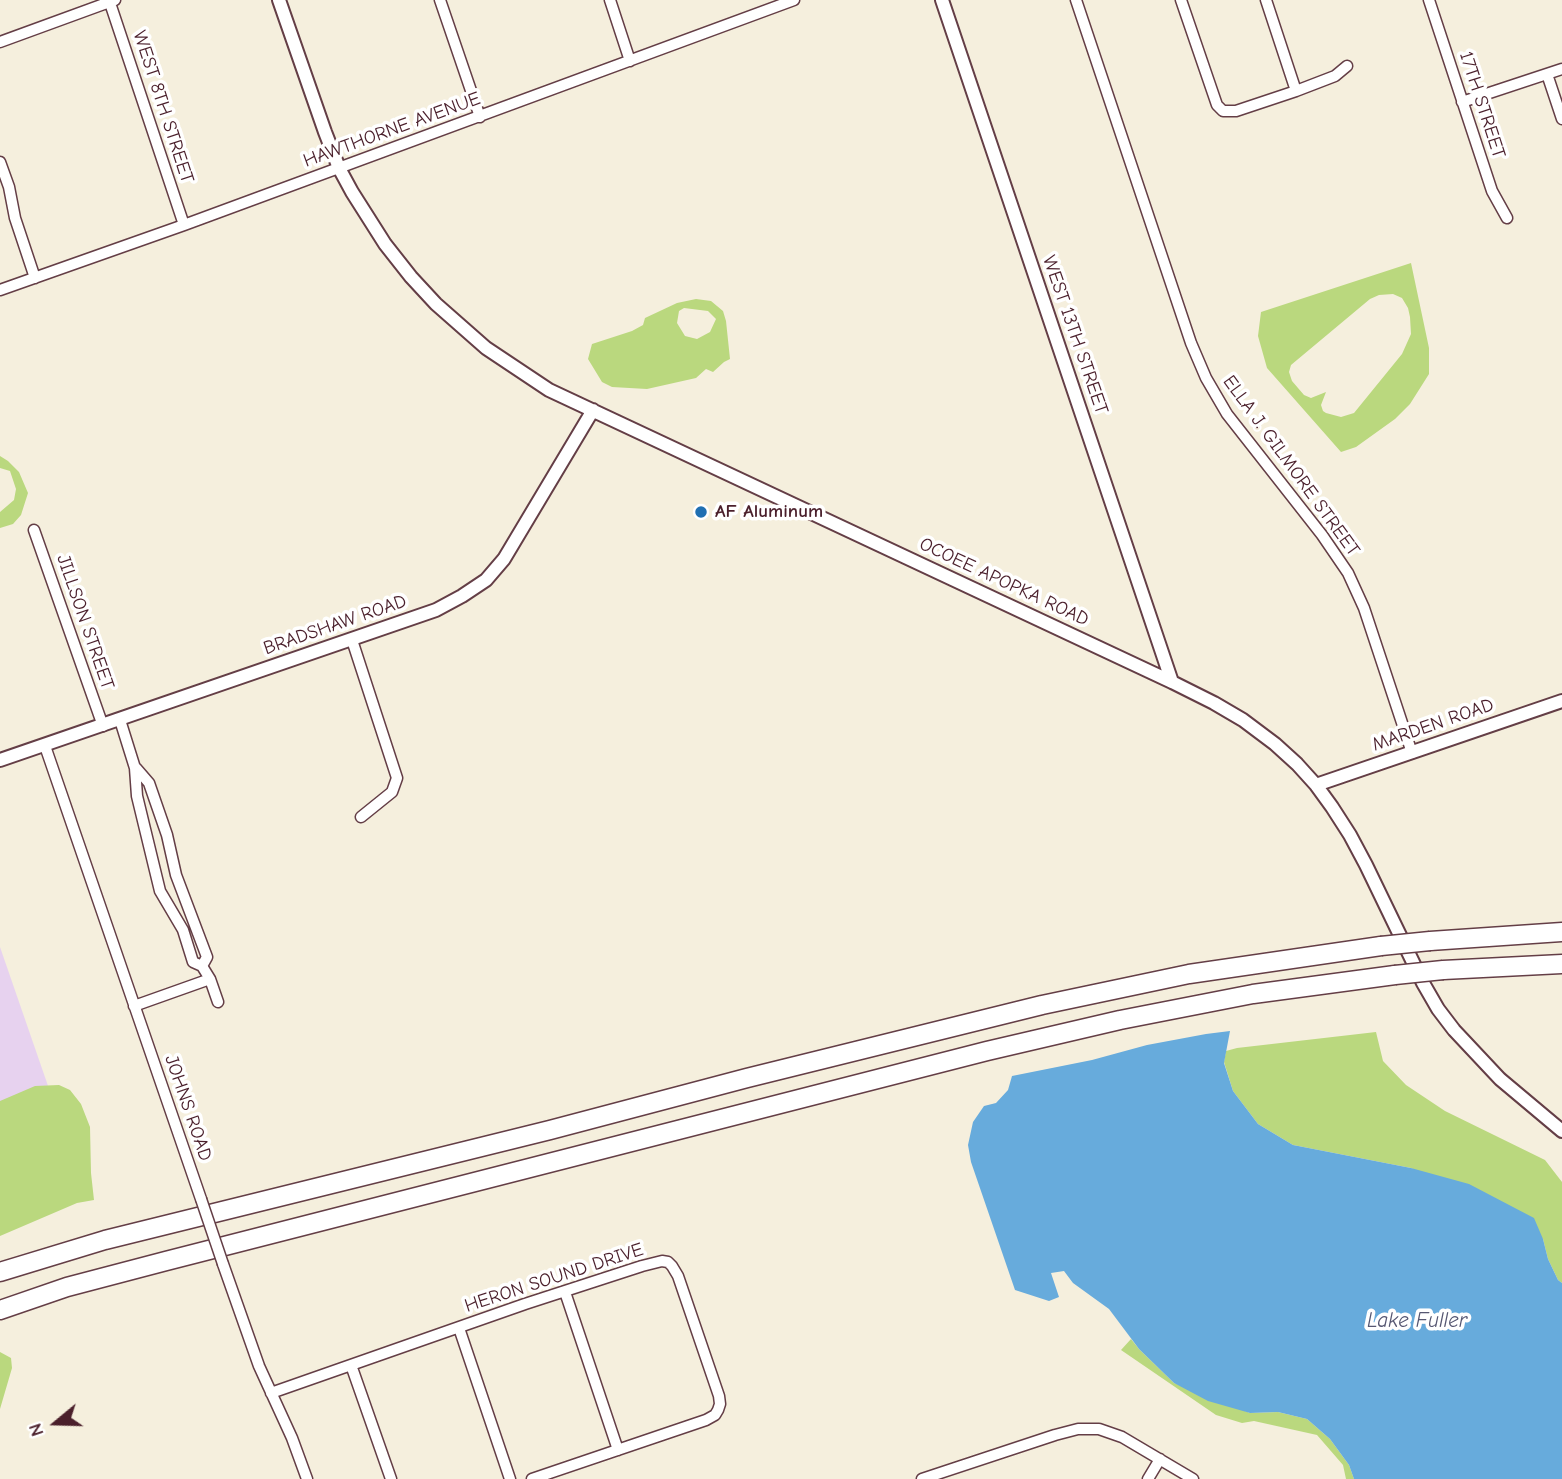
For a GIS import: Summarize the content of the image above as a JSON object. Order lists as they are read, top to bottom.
{
  "streets": {
    "main road": [
      "WEST 13TH STREET",
      "OCOEE APOPKA ROAD",
      "BRADSHAW ROAD",
      "MARDEN ROAD"
    ],
    "street": [
      "17TH STREET",
      "WEST 8TH STREET",
      "HAWTHORNE AVENUE",
      "ELLA J. GILMORE STREET",
      "JILLSON STREET",
      "JOHNS ROAD",
      "HERON SOUND DRIVE"
    ]
  },
  "crossings": [
    ["WEST 8TH STREET", "HAWTHORNE AVENUE"],
    ["HAWTHORNE AVENUE", "OCOEE APOPKA ROAD"],
    ["WEST 13TH STREET", "OCOEE APOPKA ROAD"],
    ["ELLA J. GILMORE STREET", "MARDEN ROAD"],
    ["OCOEE APOPKA ROAD", "BRADSHAW ROAD"],
    ["OCOEE APOPKA ROAD", "MARDEN ROAD"],
    ["JILLSON STREET", "BRADSHAW ROAD"],
    ["BRADSHAW ROAD", "JOHNS ROAD"],
    ["JOHNS ROAD", "HERON SOUND DRIVE"]
  ],
  "water": ["Lake Fuller"],
  "places": ["AF Aluminum"],
  "north": "left"
}
